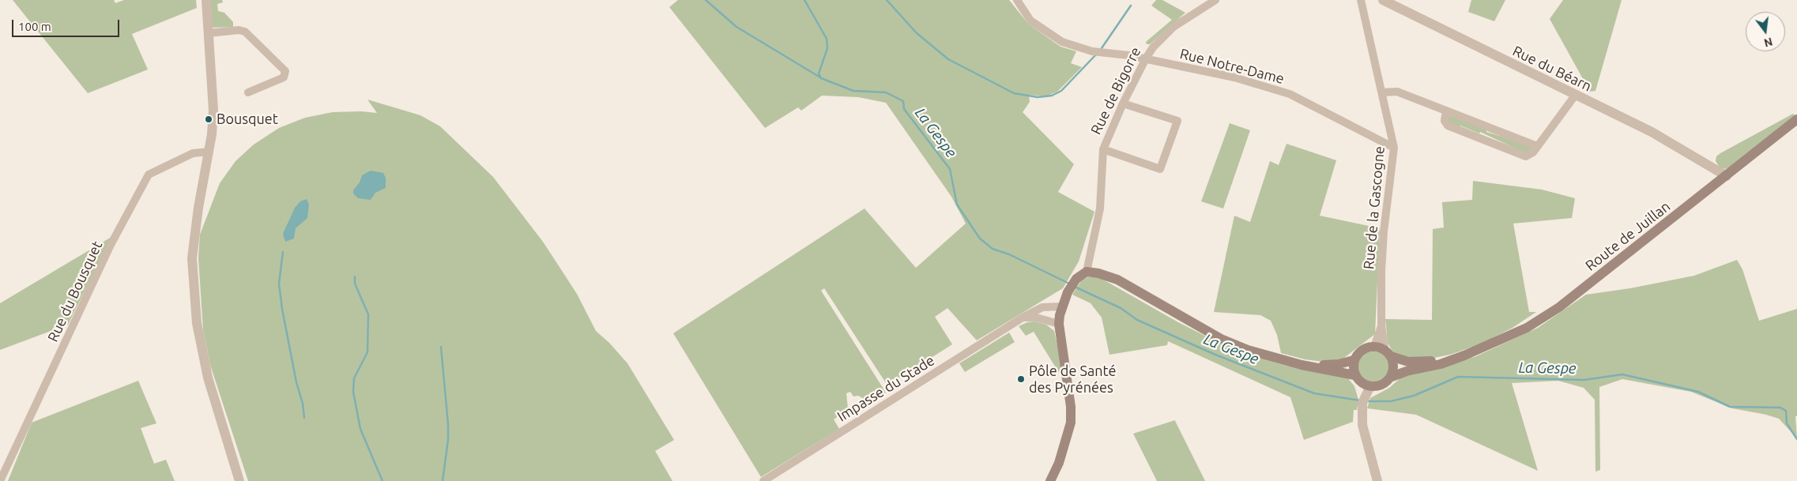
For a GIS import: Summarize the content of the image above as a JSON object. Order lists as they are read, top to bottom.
{
  "streets": {
    "main road": ["Route de Juillan"],
    "street": [
      "Rue Notre-Dame",
      "Rue du Béarn",
      "Rue de Bigorre",
      "Rue de la Gascogne",
      "Rue du Bousquet",
      "Impasse du Stade"
    ]
  },
  "crossings": [
    ["Rue Notre-Dame", "Rue de Bigorre"],
    ["Rue Notre-Dame", "Rue de la Gascogne"],
    ["Rue du Béarn", "Route de Juillan"],
    ["Rue de la Gascogne", "Route de Juillan"]
  ],
  "water": ["La Gespe"],
  "places": ["Bousquet", "Pôle de Santé des Pyrénées"],
  "scale_bar": "100 m",
  "north": "bottom"
}
